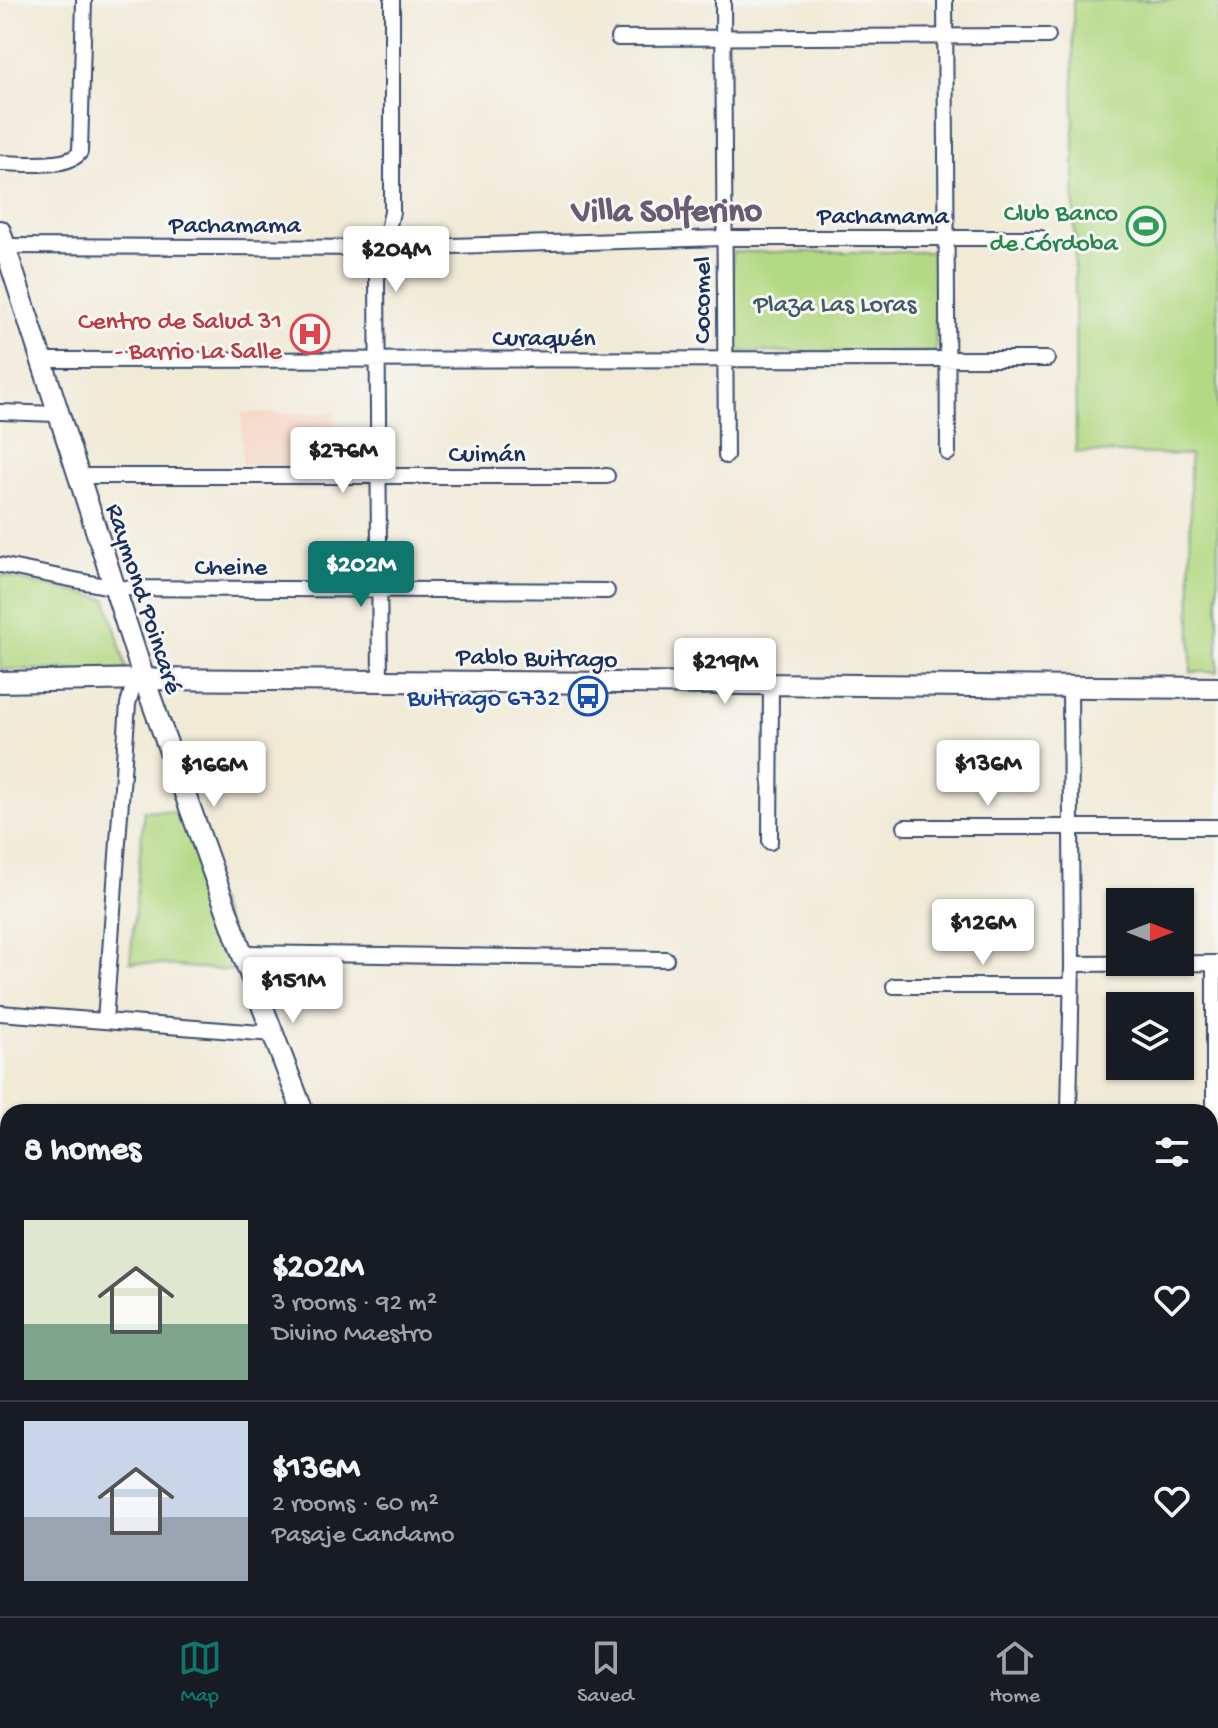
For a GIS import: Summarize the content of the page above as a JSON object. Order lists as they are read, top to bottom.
{
  "streets": {
    "main road": ["Raymond Poincaré", "Pablo Buitrago"],
    "street": [
      "Pachamama",
      "Cocomel",
      "Curaquén",
      "Cuimán",
      "Cheine"
    ]
  },
  "crossings": [
    ["Pachamama", "Cocomel"],
    ["Pachamama", "Raymond Poincaré"],
    ["Cocomel", "Curaquén"],
    ["Curaquén", "Raymond Poincaré"],
    ["Cuimán", "Raymond Poincaré"],
    ["Cheine", "Raymond Poincaré"],
    ["Raymond Poincaré", "Pablo Buitrago"]
  ],
  "districts": ["Villa Solferino"],
  "parks": ["Plaza Las Loras"],
  "places": {
    "sports": ["Club Banco de Córdoba"],
    "hospital": ["Centro de Salud 31 - Barrio La Salle"],
    "bus stop": ["Buitrago 6732"]
  },
  "north": "right",
  "page": {
    "price": [
      "$204M",
      "$276M",
      "$202M",
      "$219M",
      "$136M",
      "$166M",
      "$126M",
      "$151M"
    ],
    "heading": "8 homes",
    "list": [
      {
        "name": "$202M",
        "note": "3 rooms · 92 m² · Divino Maestro"
      },
      {
        "name": "$136M",
        "note": "2 rooms · 60 m² · Pasaje Candamo"
      }
    ],
    "tabs": ["Map", "Saved", "Home"]
  }
}
